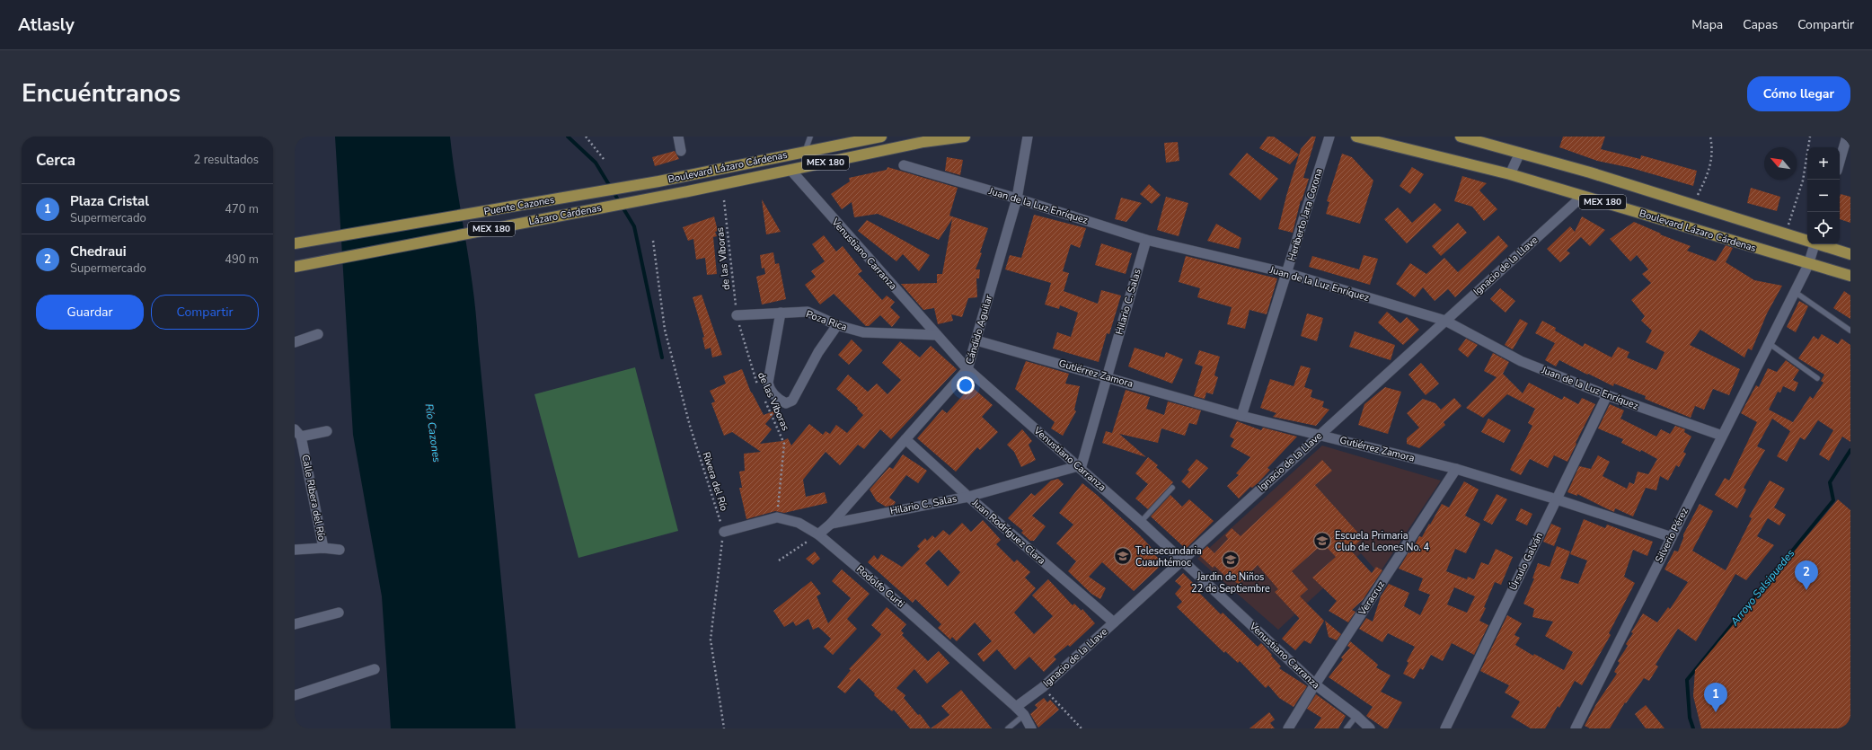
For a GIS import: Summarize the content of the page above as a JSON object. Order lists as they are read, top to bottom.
{
  "streets": {
    "main road": [
      "MEX 180",
      "Boulevard Lázaro Cárdenas",
      "Puente Cazones",
      "Lázaro Cárdenas"
    ],
    "street": [
      "Juan de la Luz Enríquez",
      "Heriberto Jara Corona",
      "Venustiano Carranza",
      "Ignacio de la Llave",
      "Hilario C. Salas",
      "Poza Rica",
      "Cándido Aguilar",
      "Gutiérrez Zamora",
      "Calle Ribera del Río",
      "Juan Rodríguez Clara",
      "Silverio Pérez",
      "Úrsulo Galván",
      "Rodolfo Curti",
      "Veracruz"
    ],
    "path": ["de las Víboras", "de las Viboras", "Rivera del Río"]
  },
  "crossings": [
    ["Boulevard Lázaro Cárdenas", "Puente Cazones"],
    ["Boulevard Lázaro Cárdenas", "Lázaro Cárdenas"],
    ["Boulevard Lázaro Cárdenas", "Venustiano Carranza"],
    ["Boulevard Lázaro Cárdenas", "Ignacio de la Llave"],
    ["Boulevard Lázaro Cárdenas", "Silverio Pérez"],
    ["Juan de la Luz Enríquez", "Heriberto Jara Corona"],
    ["Juan de la Luz Enríquez", "Ignacio de la Llave"],
    ["Juan de la Luz Enríquez", "Hilario C. Salas"],
    ["Juan de la Luz Enríquez", "Cándido Aguilar"],
    ["Juan de la Luz Enríquez", "Silverio Pérez"],
    ["Juan de la Luz Enríquez", "Úrsulo Galván"],
    ["Heriberto Jara Corona", "Gutiérrez Zamora"],
    ["Venustiano Carranza", "Ignacio de la Llave"],
    ["Venustiano Carranza", "Hilario C. Salas"],
    ["Venustiano Carranza", "Poza Rica"],
    ["Venustiano Carranza", "Cándido Aguilar"],
    ["Venustiano Carranza", "Veracruz"],
    ["de las Víboras", "Poza Rica"],
    ["de las Víboras", "de las Viboras"],
    ["Ignacio de la Llave", "Gutiérrez Zamora"],
    ["Ignacio de la Llave", "Juan Rodríguez Clara"],
    ["Ignacio de la Llave", "Rodolfo Curti"],
    ["Hilario C. Salas", "Cándido Aguilar"],
    ["Hilario C. Salas", "Gutiérrez Zamora"],
    ["Hilario C. Salas", "Juan Rodríguez Clara"],
    ["Poza Rica", "de las Viboras"],
    ["Cándido Aguilar", "Gutiérrez Zamora"],
    ["Cándido Aguilar", "Juan Rodríguez Clara"],
    ["Cándido Aguilar", "Rodolfo Curti"],
    ["Gutiérrez Zamora", "Silverio Pérez"],
    ["Gutiérrez Zamora", "Úrsulo Galván"],
    ["Gutiérrez Zamora", "Veracruz"],
    ["de las Viboras", "Rodolfo Curti"],
    ["Rivera del Río", "Rodolfo Curti"]
  ],
  "water": ["Río Cazones", "Arroyo Salsipuedes"],
  "places": {
    "school or university": ["Escuela Primaria Club de Leones No. 4", "Telesecundaria Cuauhtémoc", "Jardin de Niños 22 de Septiembre"]
  },
  "north": "top left",
  "page": {
    "header": "Atlasly",
    "nav": ["Mapa", "Capas", "Compartir"],
    "title": "Encuéntranos",
    "buttons": [
      "Cómo llegar",
      ["Guardar", "Compartir"]
    ],
    "heading": ["Cerca", "2 resultados"],
    "map_buttons": ["+", "−"],
    "list": [
      {
        "mark": "1",
        "name": "Plaza Cristal",
        "note": "Supermercado",
        "value": "470 m"
      },
      {
        "mark": "2",
        "name": "Chedraui",
        "note": "Supermercado",
        "value": "490 m"
      }
    ],
    "pins": ["2", "1"]
  }
}
